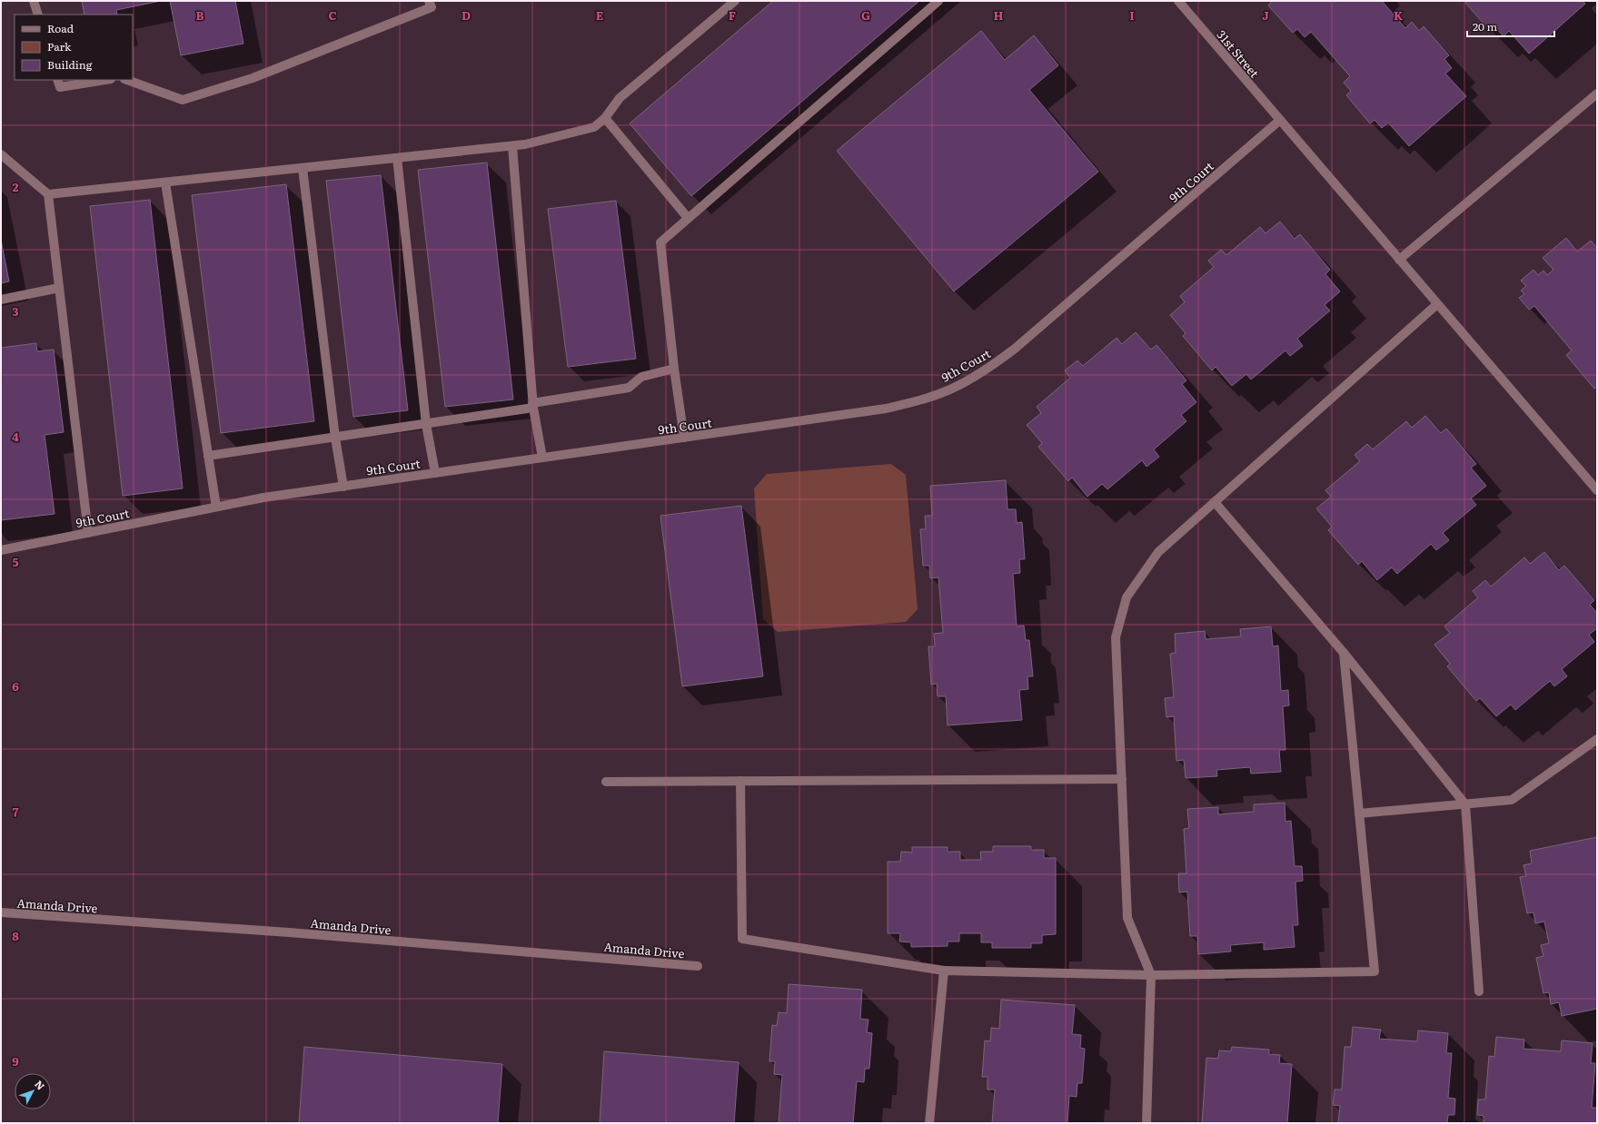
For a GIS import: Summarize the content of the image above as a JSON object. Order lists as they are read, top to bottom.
{
  "streets": {
    "street": ["31st Street", "9th Court", "Amanda Drive"]
  },
  "crossings": [
    ["31st Street", "9th Court"]
  ],
  "legend": ["Road", "Park", "Building"],
  "scale_bar": "20 m",
  "north": "top right",
  "grid": {
    "columns": [
      "B",
      "C",
      "D",
      "E",
      "F",
      "G",
      "H",
      "I",
      "J",
      "K"
    ],
    "rows": [
      "2",
      "3",
      "4",
      "5",
      "6",
      "7",
      "8",
      "9"
    ]
  }
}
